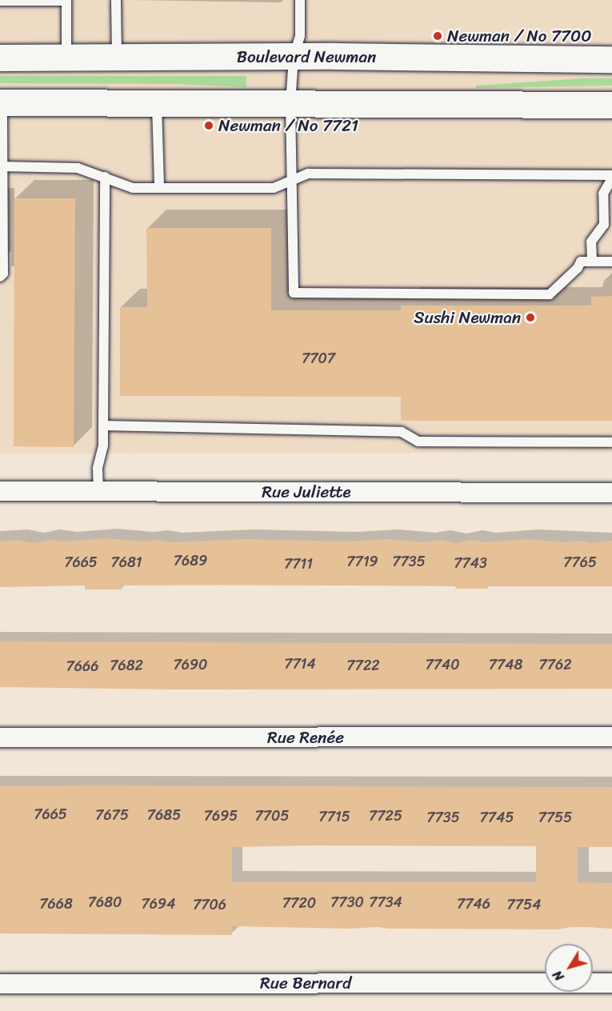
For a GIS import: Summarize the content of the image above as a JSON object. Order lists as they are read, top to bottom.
{
  "streets": {
    "main road": ["Boulevard Newman"],
    "street": ["Rue Juliette", "Rue Renée", "Rue Bernard"]
  },
  "places": ["Newman / No 7700", "Newman / No 7721", "Sushi Newman"],
  "house_numbers": [
    "7707",
    "7689",
    "7719",
    "7735",
    "7665",
    "7681",
    "7765",
    "7743",
    "7711",
    "7714",
    "7690",
    "7740",
    "7748",
    "7762",
    "7682",
    "7722",
    "7666",
    "7665",
    "7675",
    "7685",
    "7695",
    "7705",
    "7725",
    "7715",
    "7735",
    "7745",
    "7755",
    "7680",
    "7730",
    "7734",
    "7720",
    "7668",
    "7694",
    "7746",
    "7706",
    "7754"
  ],
  "north": "bottom left"
}
